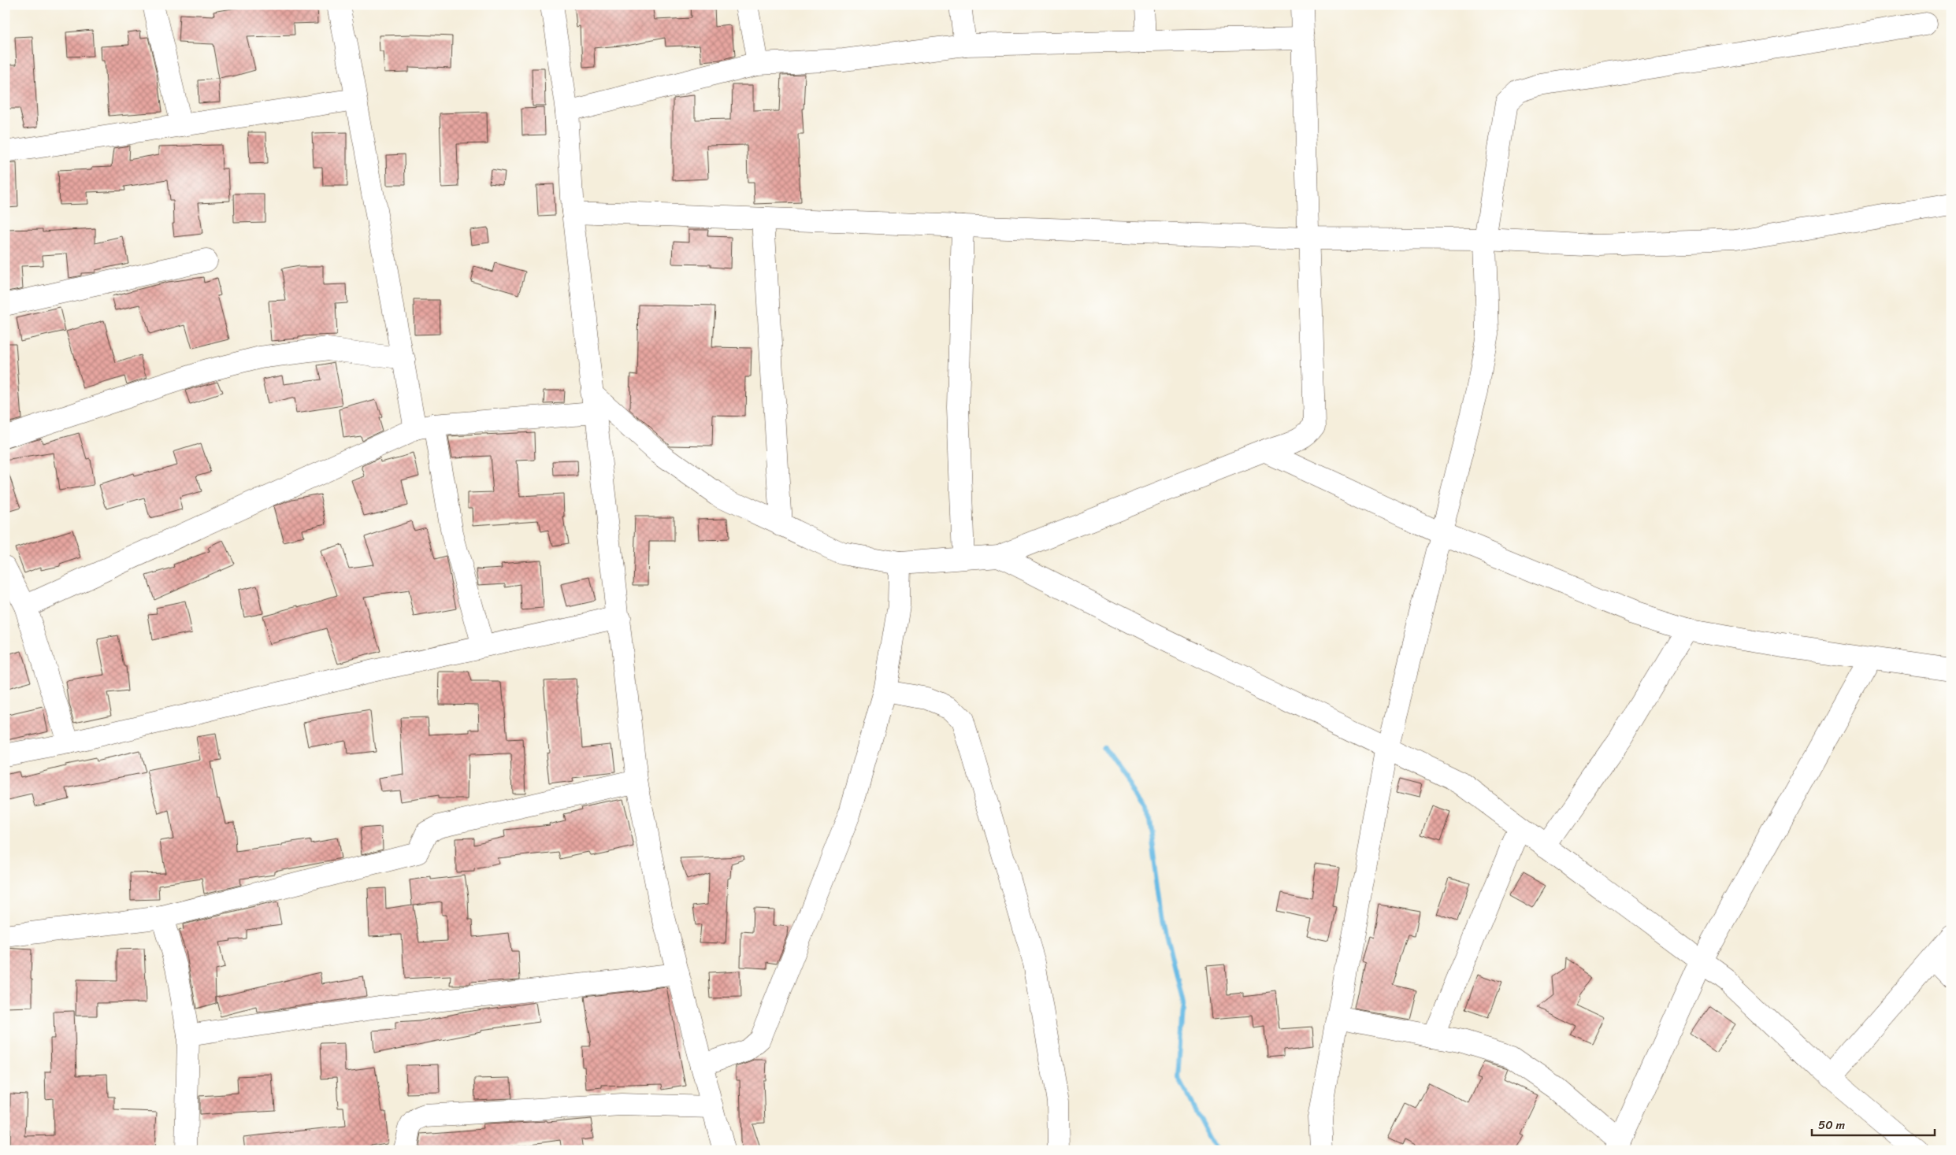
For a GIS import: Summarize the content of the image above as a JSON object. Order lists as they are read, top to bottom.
{
  "scale_bar": "50 m"
}
